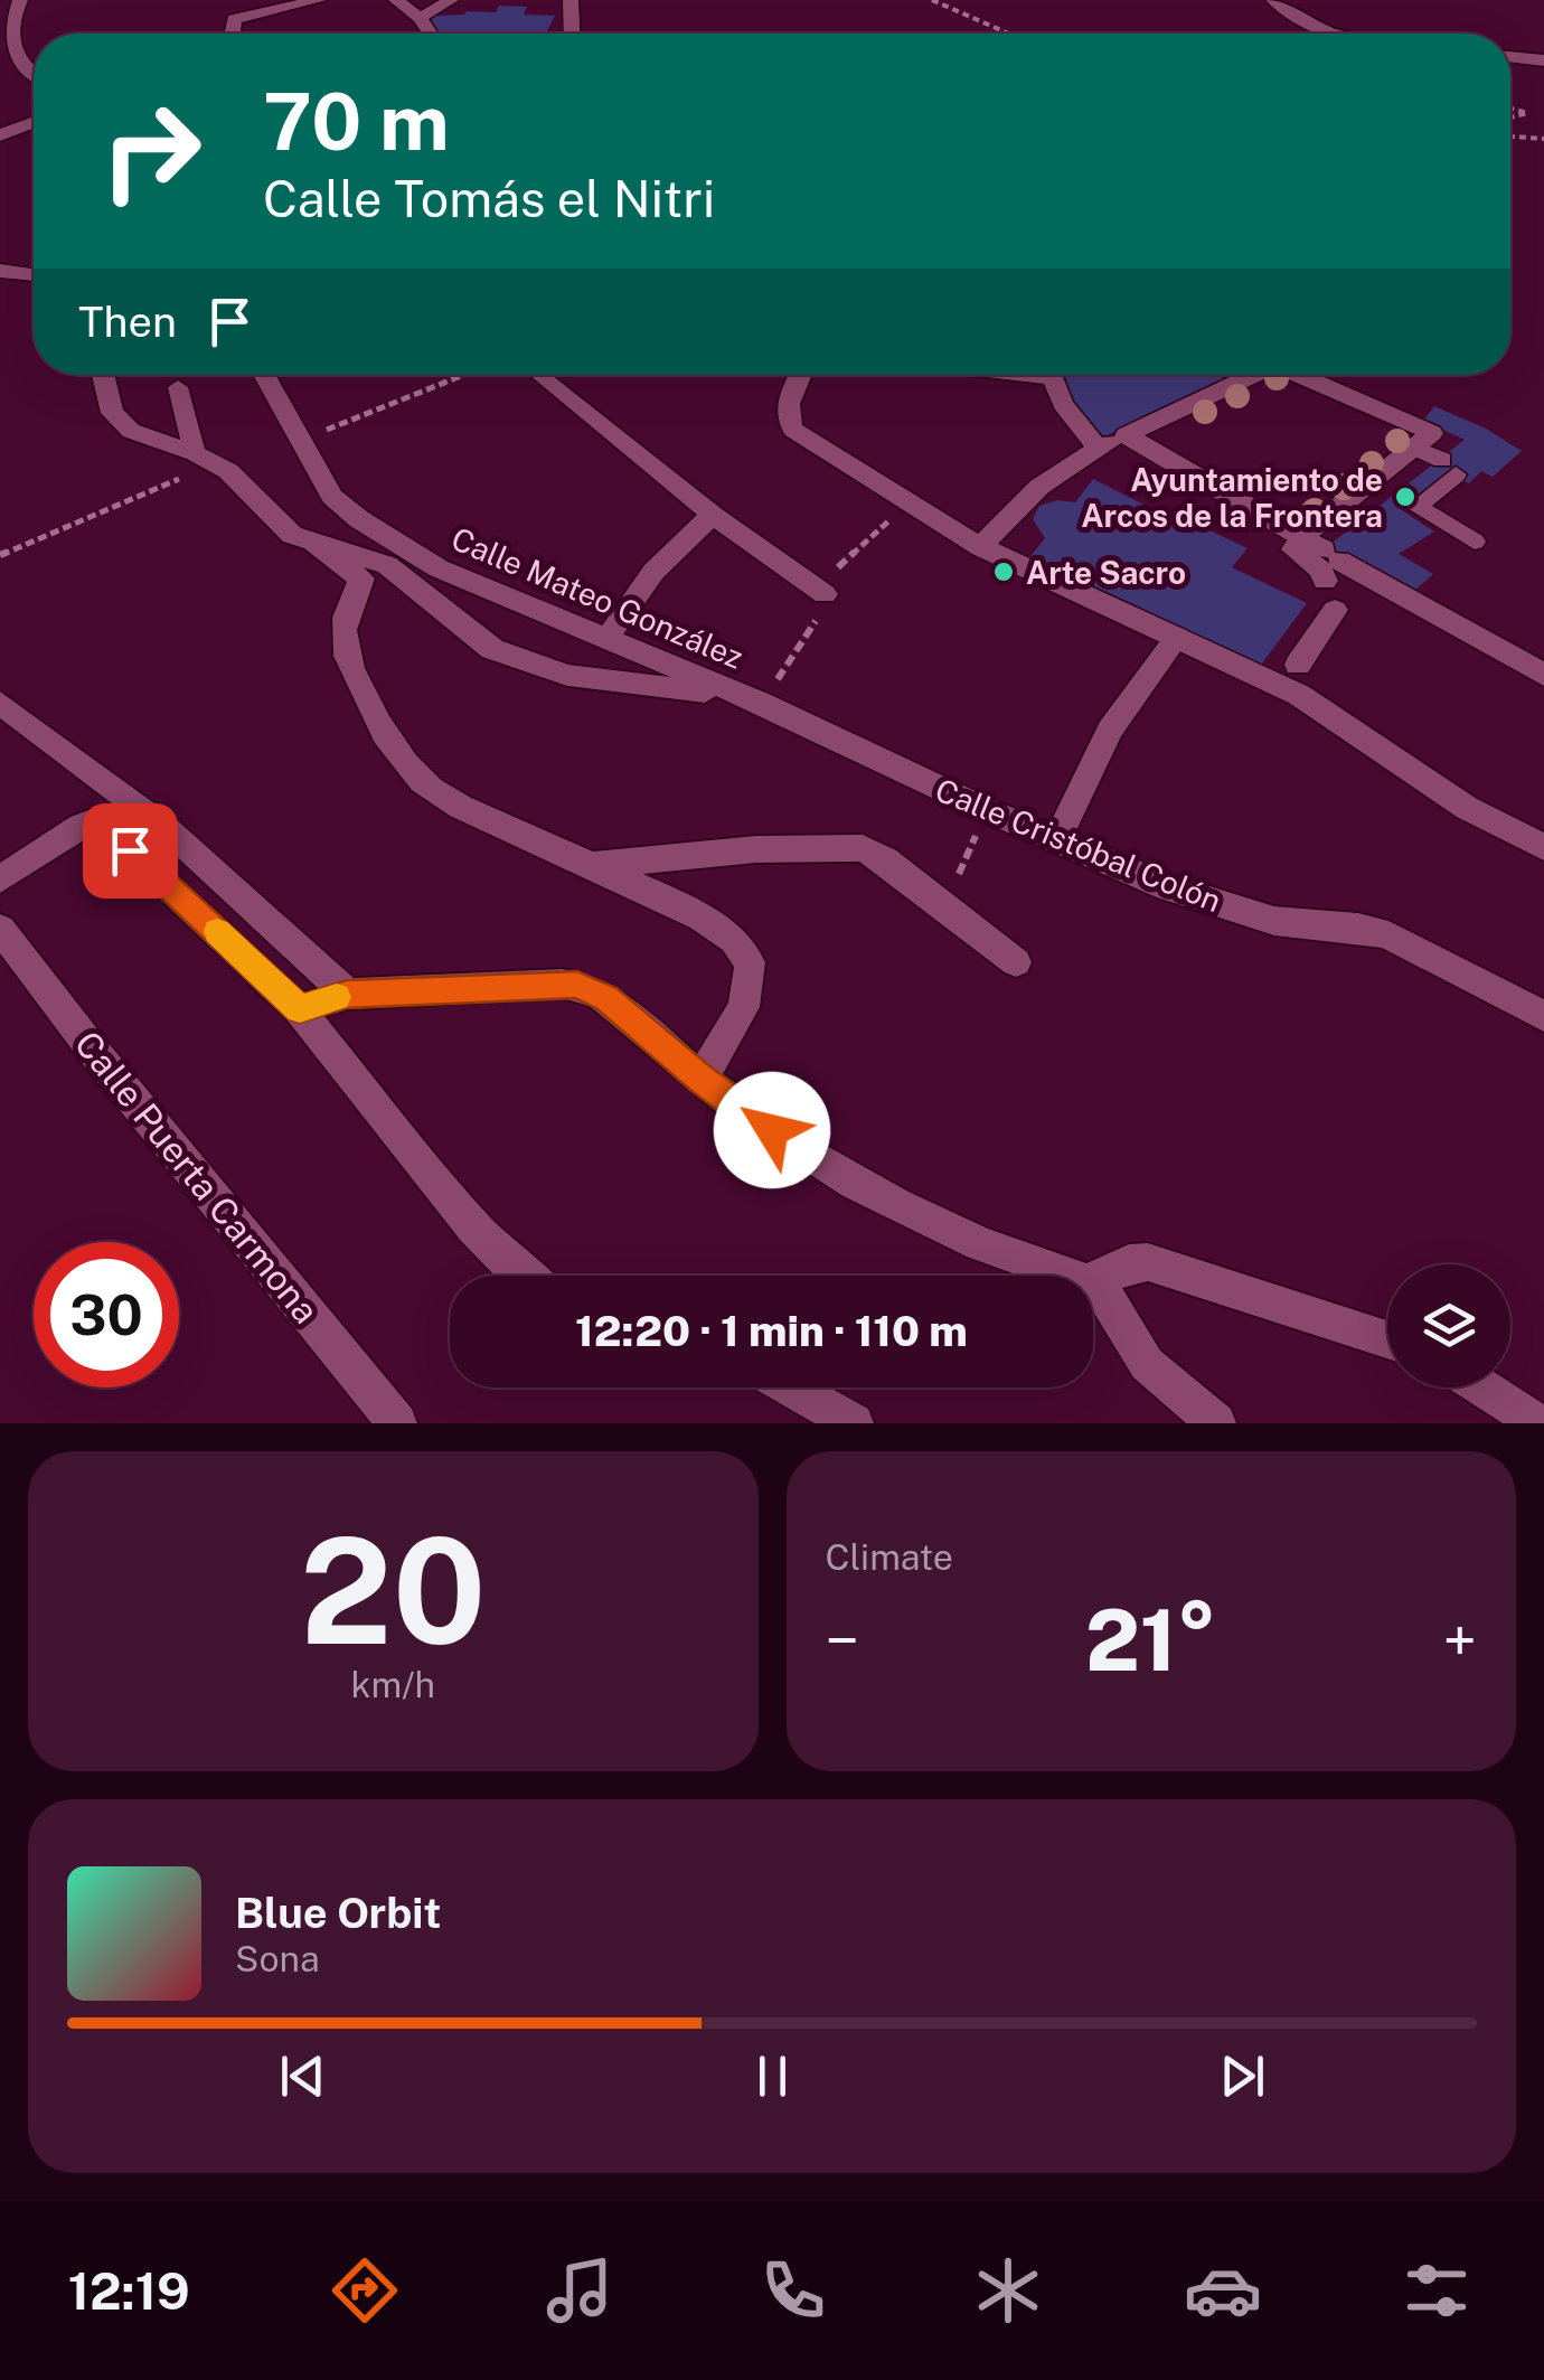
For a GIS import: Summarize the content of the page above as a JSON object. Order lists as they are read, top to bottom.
{
  "streets": {
    "street": ["Calle Mateo González", "Calle Cristóbal Colón", "Calle Puerta Carmona"]
  },
  "crossings": [
    ["Calle Mateo González", "Calle Cristóbal Colón"]
  ],
  "places": ["Ayuntamiento de Arcos de la Frontera", "Arte Sacro"],
  "page": {
    "turn": ["70 m", "Calle Tomás el Nitri"],
    "then": "Then",
    "limit": "30",
    "trip": "12:20 · 1 min · 110 m",
    "tile": [
      ["20", "km/h"],
      "Climate"
    ],
    "heat": ["−", "21°", "+"],
    "song": ["Blue Orbit", "Sona"],
    "tabs": "12:19"
  }
}
